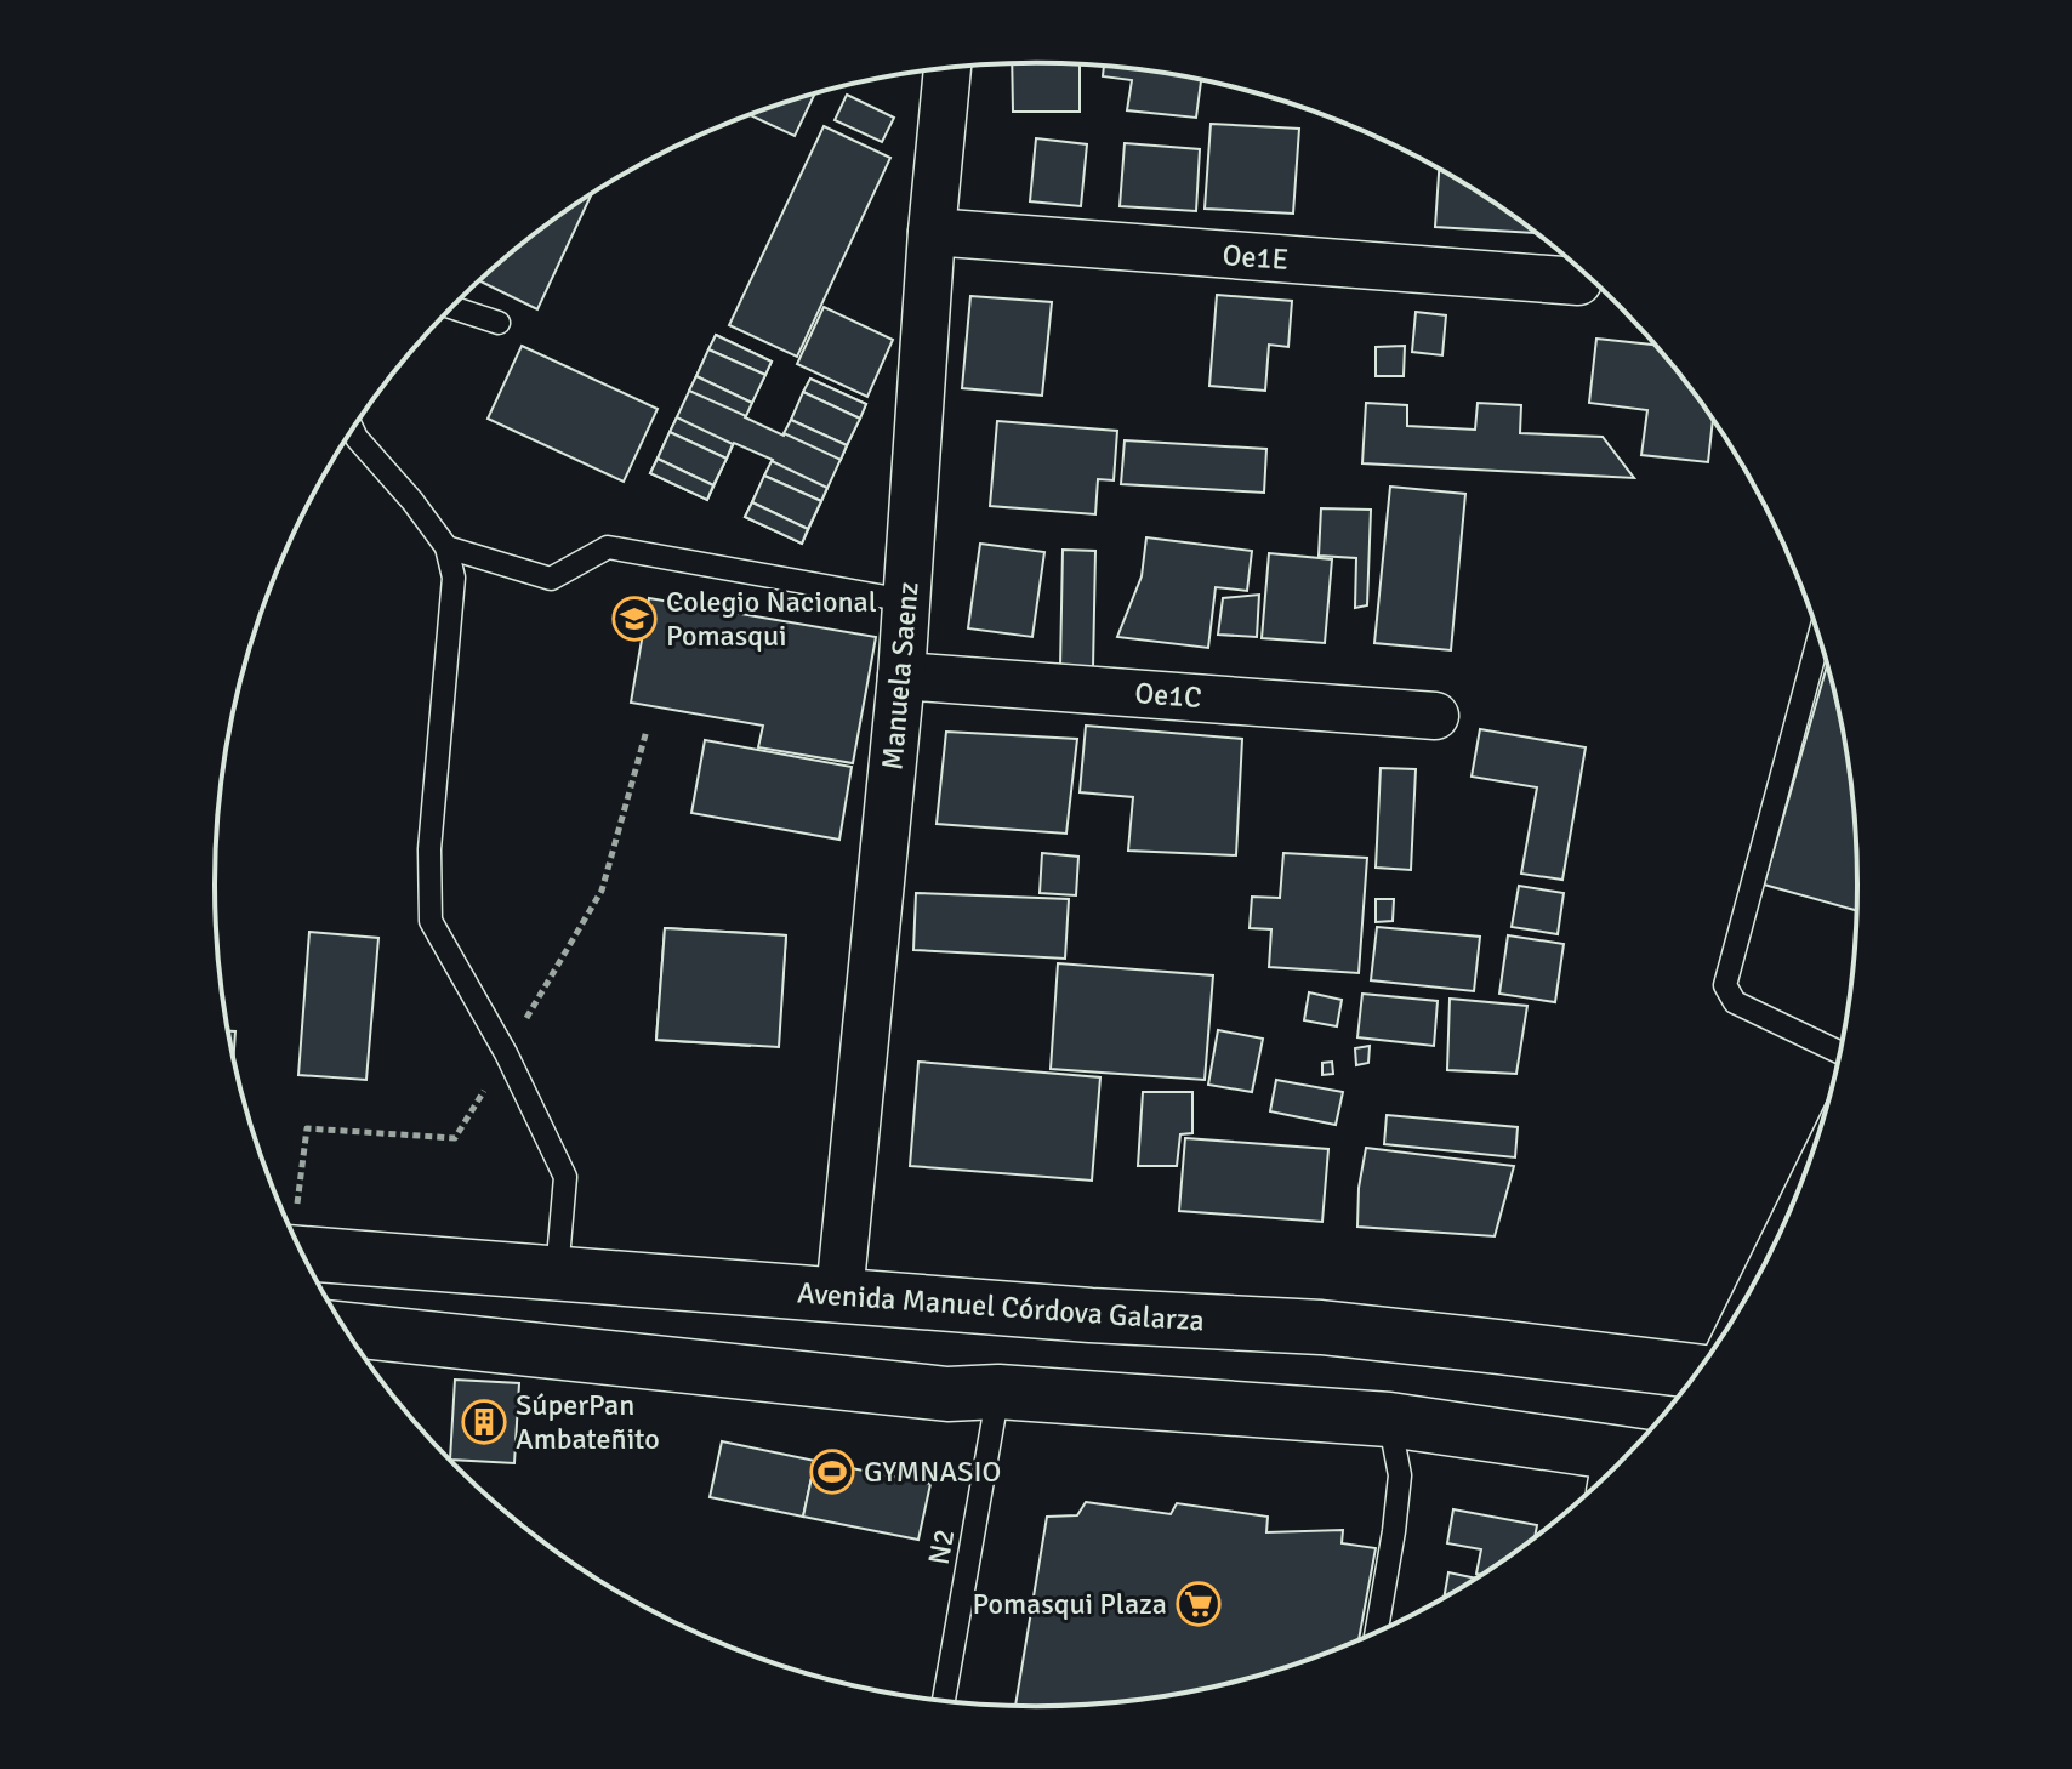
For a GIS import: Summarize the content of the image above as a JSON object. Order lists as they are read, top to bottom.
{
  "streets": {
    "main road": ["Avenida Manuel Córdova Galarza"],
    "street": ["Oe1E", "Manuela Saenz", "Oe1C"],
    "lane": ["N2"]
  },
  "crossings": [
    ["Oe1E", "Manuela Saenz"],
    ["Manuela Saenz", "Oe1C"],
    ["Manuela Saenz", "Avenida Manuel Córdova Galarza"]
  ],
  "places": {
    "school or university": ["Colegio Nacional Pomasqui"],
    "building": ["SúperPan Ambateñito"],
    "sports": ["GYMNASIO"],
    "supermarket": ["Pomasqui Plaza"]
  }
}
